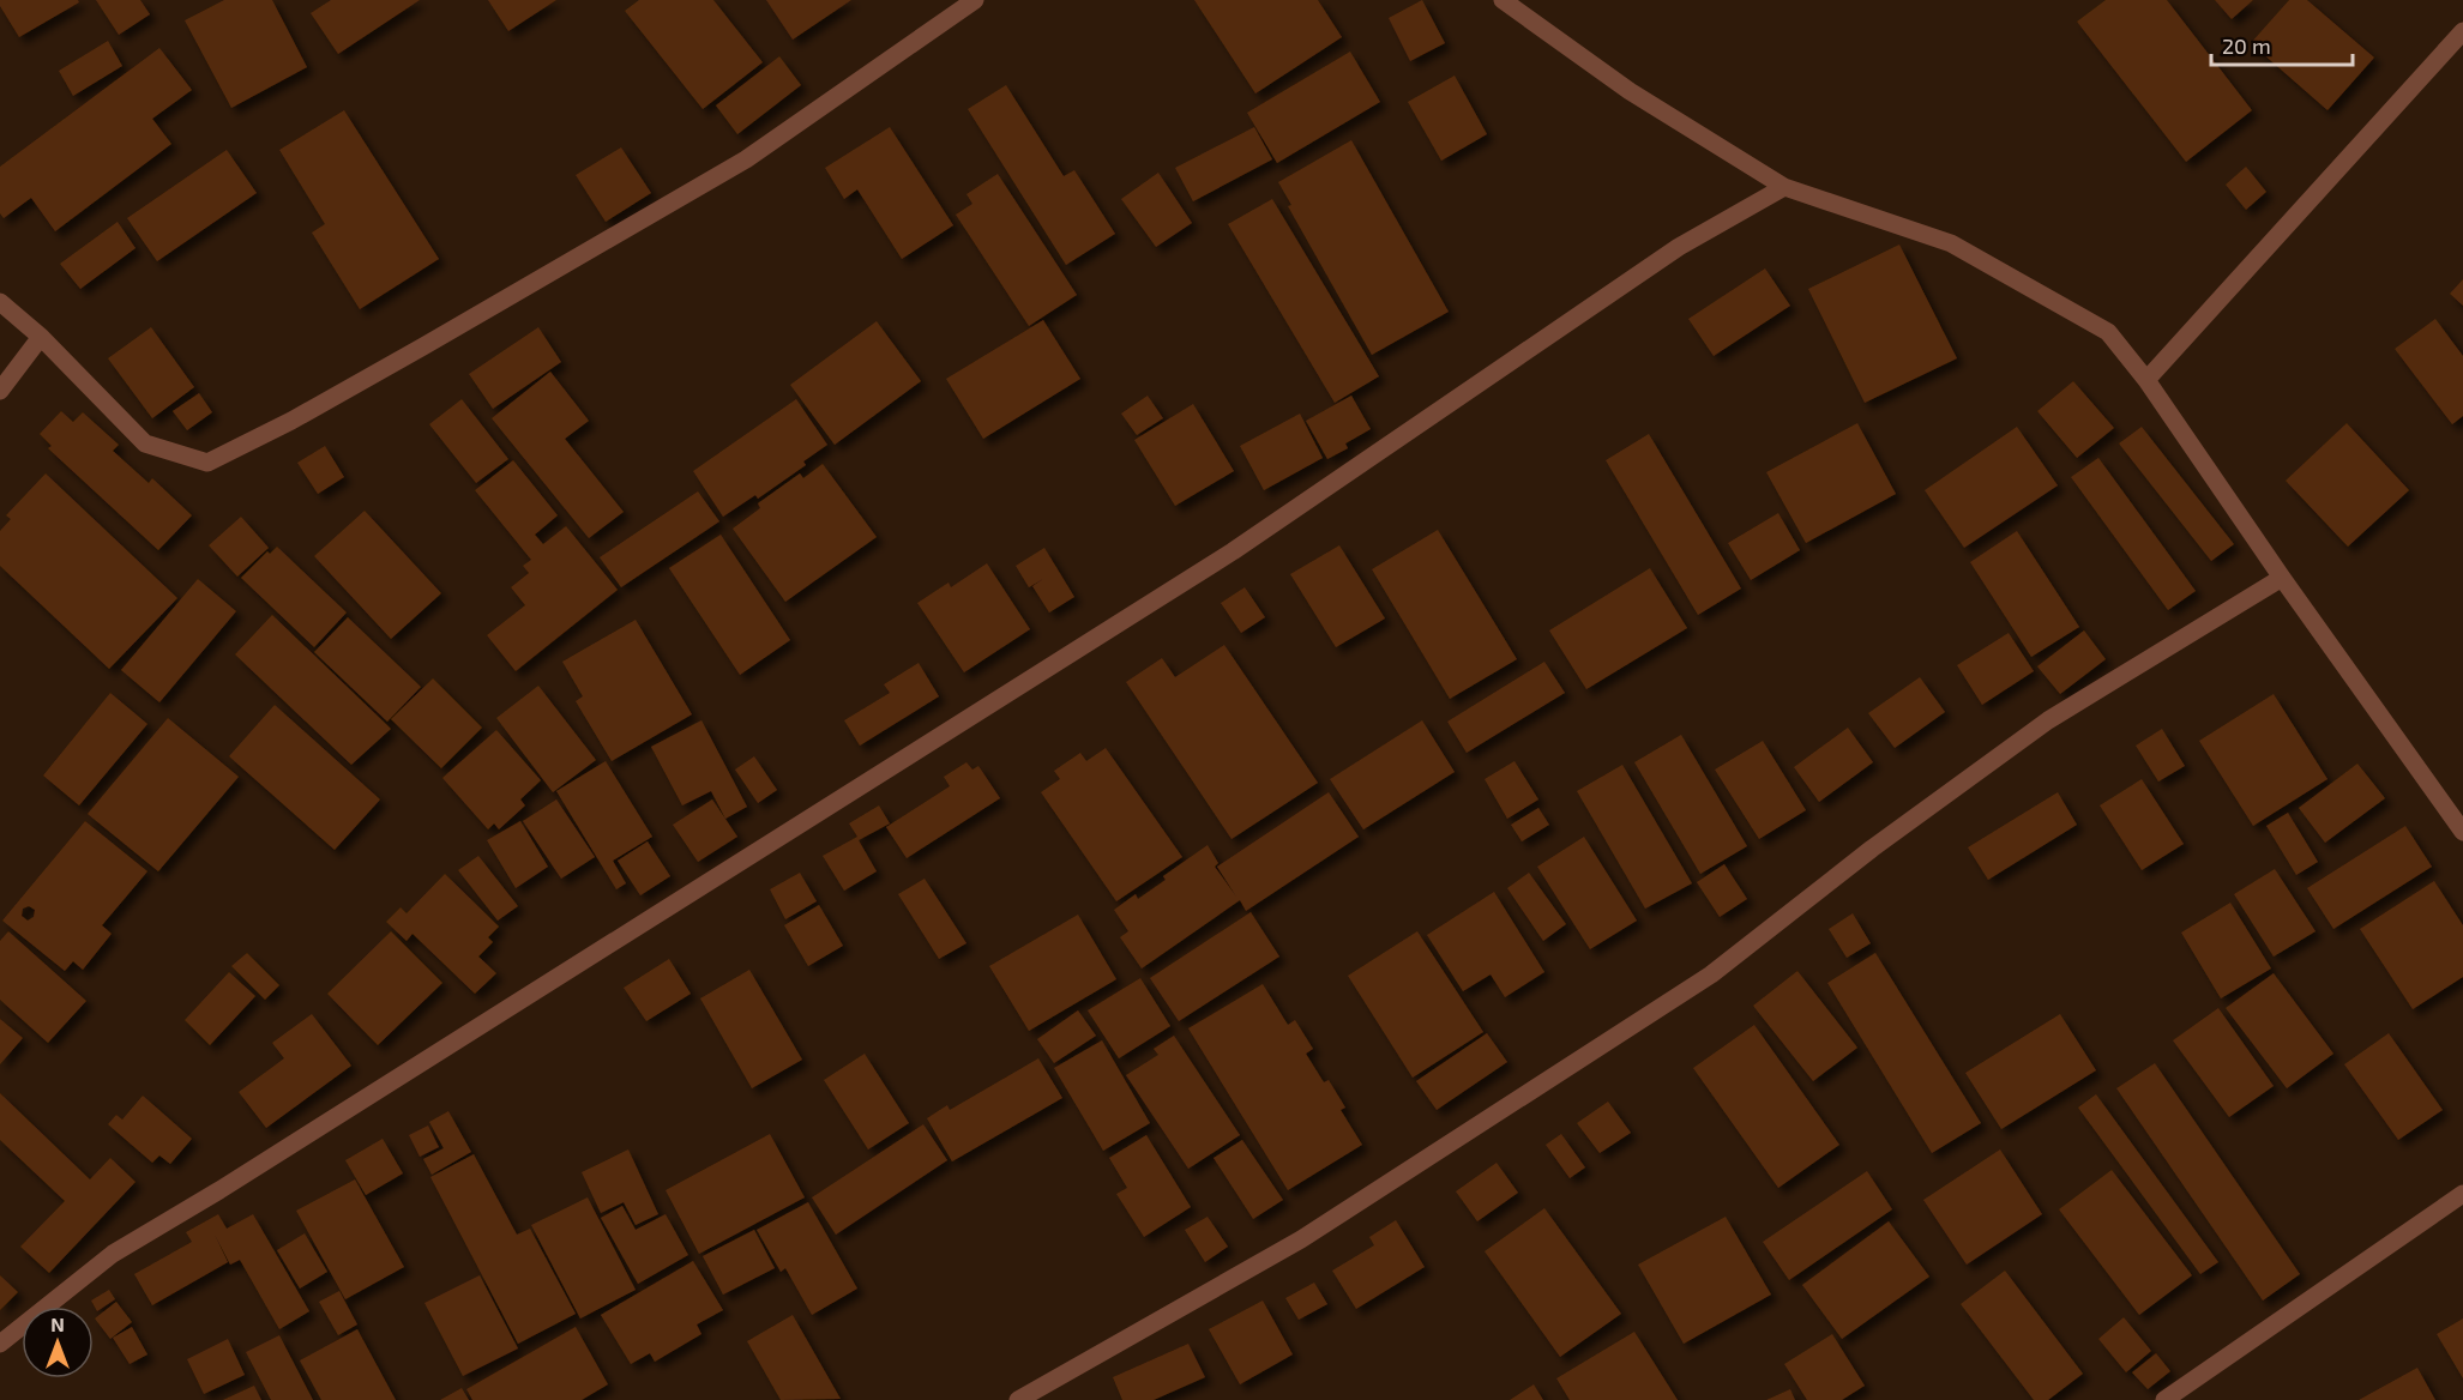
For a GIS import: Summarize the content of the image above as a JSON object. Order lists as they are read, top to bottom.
{
  "scale_bar": "20 m",
  "north": "top"
}
